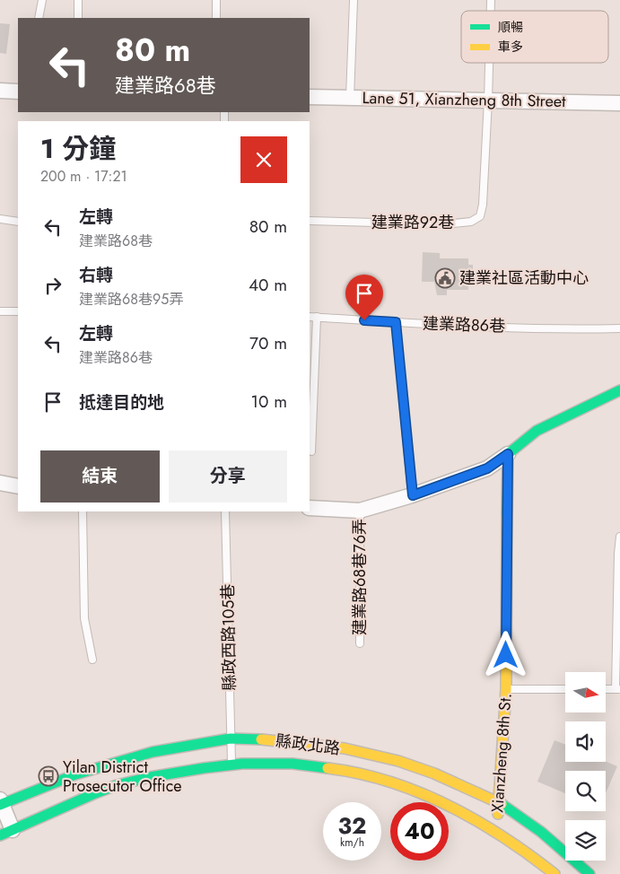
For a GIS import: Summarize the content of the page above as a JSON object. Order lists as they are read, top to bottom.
{
  "streets": {
    "street": ["Lane 51, Xianzheng 8th Street", "縣政北路", "Xianzheng 8th St."],
    "lane": [
      "建業路92巷",
      "建業路86巷",
      "建業路68巷76弄",
      "縣政西路105巷"
    ]
  },
  "crossings": [
    ["Lane 51, Xianzheng 8th Street", "建業路92巷"],
    ["縣政西路105巷", "縣政北路"],
    ["縣政北路", "Xianzheng 8th St."]
  ],
  "places": {
    "public building": ["建業社區活動中心"],
    "bus stop": ["Yilan District Prosecutor Office"]
  },
  "legend": ["順暢", "車多"],
  "north": "right",
  "page": {
    "turn": ["80 m", "建業路68巷"],
    "heading": ["1 分鐘", "200 m · 17:21"],
    "list": [
      {
        "name": "左轉",
        "note": "建業路68巷",
        "value": "80 m"
      },
      {
        "name": "右轉",
        "note": "建業路68巷95弄",
        "value": "40 m"
      },
      {
        "name": "左轉",
        "note": "建業路86巷",
        "value": "70 m"
      },
      {
        "name": "抵達目的地",
        "value": "10 m"
      }
    ],
    "buttons": ["結束", "分享"],
    "speed": "32 km/h",
    "limit": "40"
  }
}
